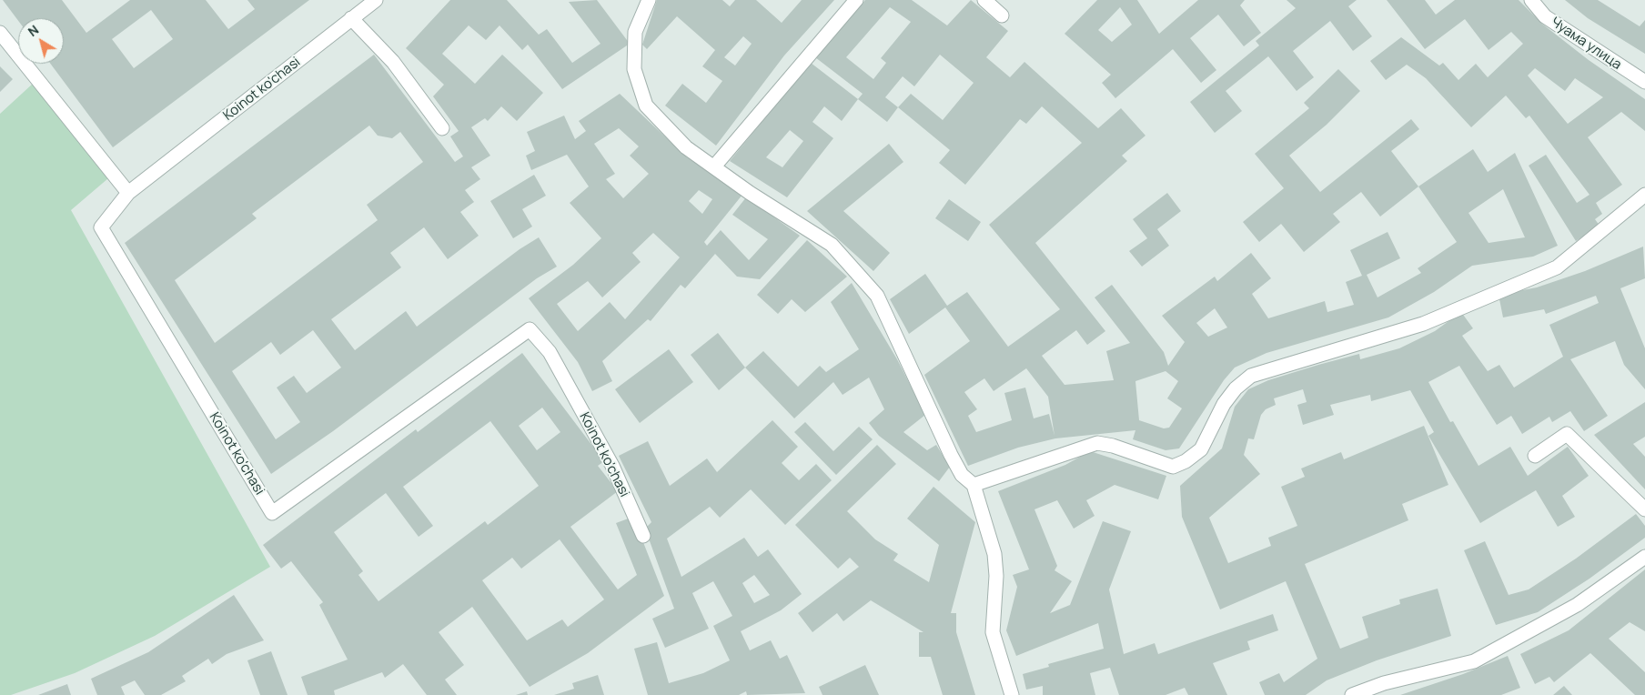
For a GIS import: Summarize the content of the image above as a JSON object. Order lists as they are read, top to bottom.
{
  "streets": {
    "street": ["Чуама улица", "Koinot ko'chasi"]
  },
  "north": "top left"
}
